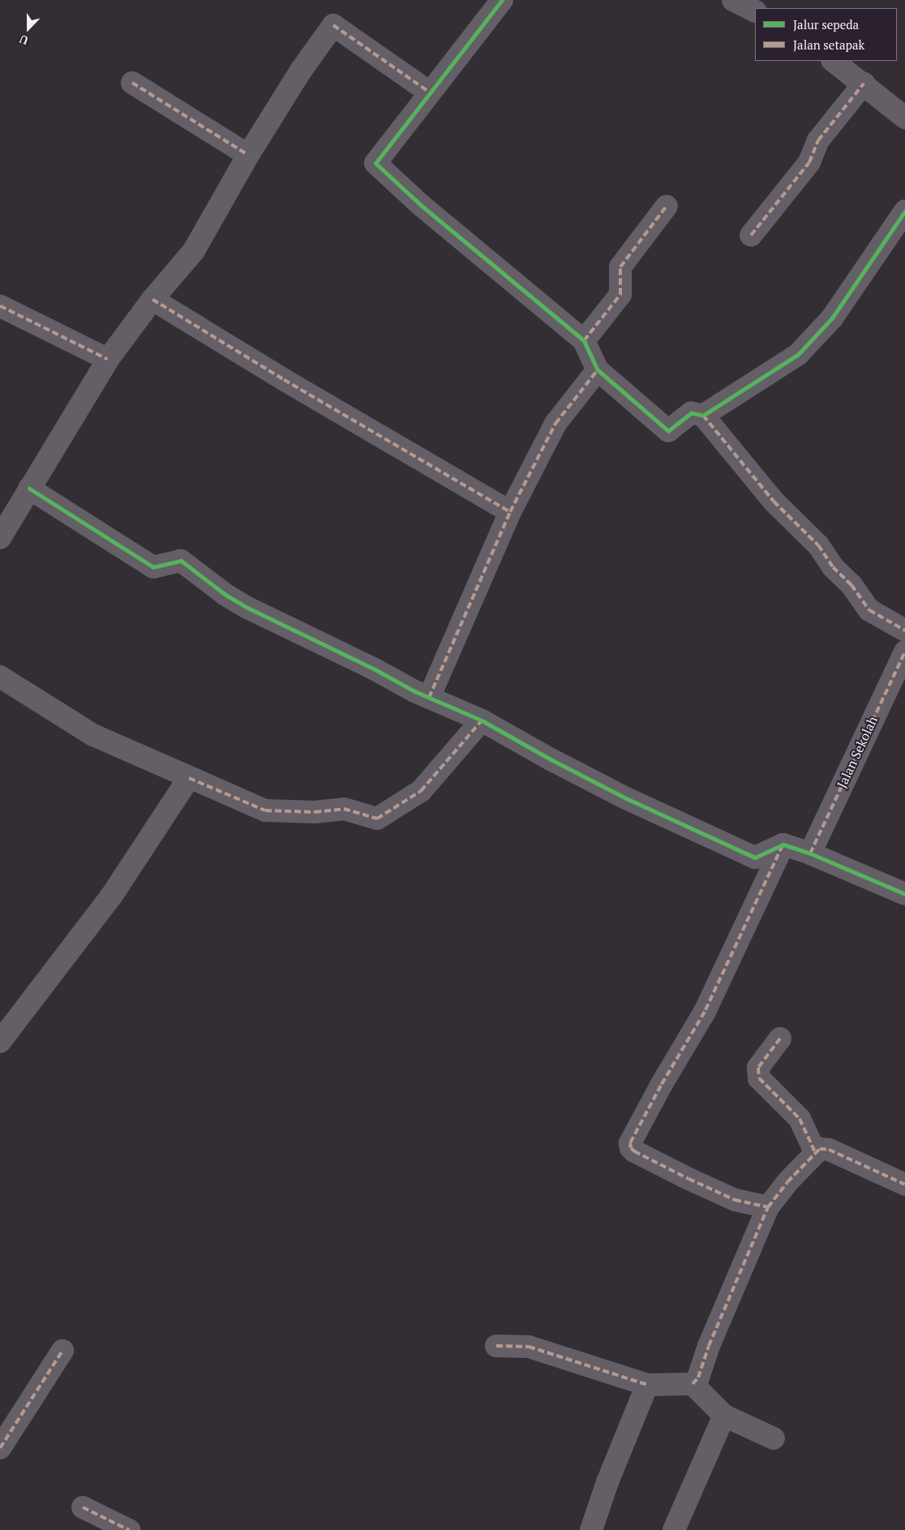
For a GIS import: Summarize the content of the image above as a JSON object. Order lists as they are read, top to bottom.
{
  "streets": {
    "street": ["Jalan Sekolah"]
  },
  "legend": ["Jalur sepeda", "Jalan setapak"],
  "north": "bottom"
}
